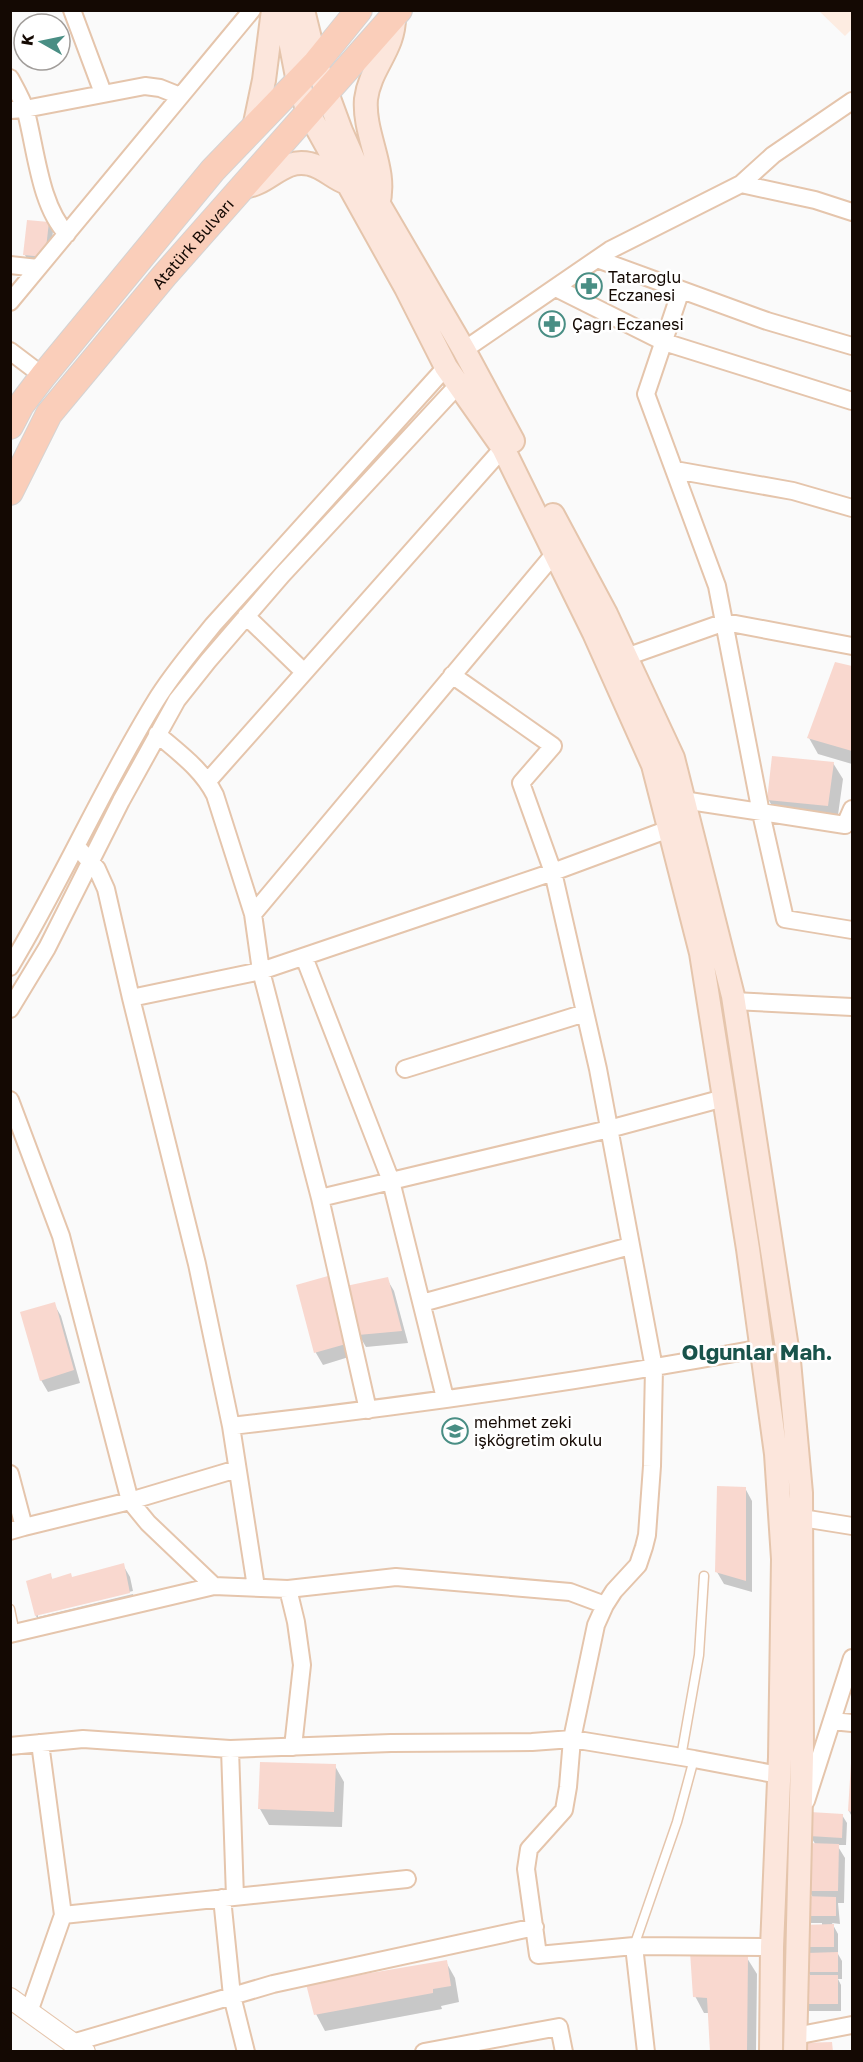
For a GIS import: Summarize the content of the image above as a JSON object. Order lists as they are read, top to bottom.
{
  "streets": {
    "main road": ["Atatürk Bulvarı"]
  },
  "districts": ["Olgunlar Mah."],
  "places": {
    "pharmacy": ["Tataroğlu Eczanesi", "Çağrı Eczanesi"],
    "school or university": ["mehmet zeki işköğretim okulu"]
  },
  "north": "left"
}
